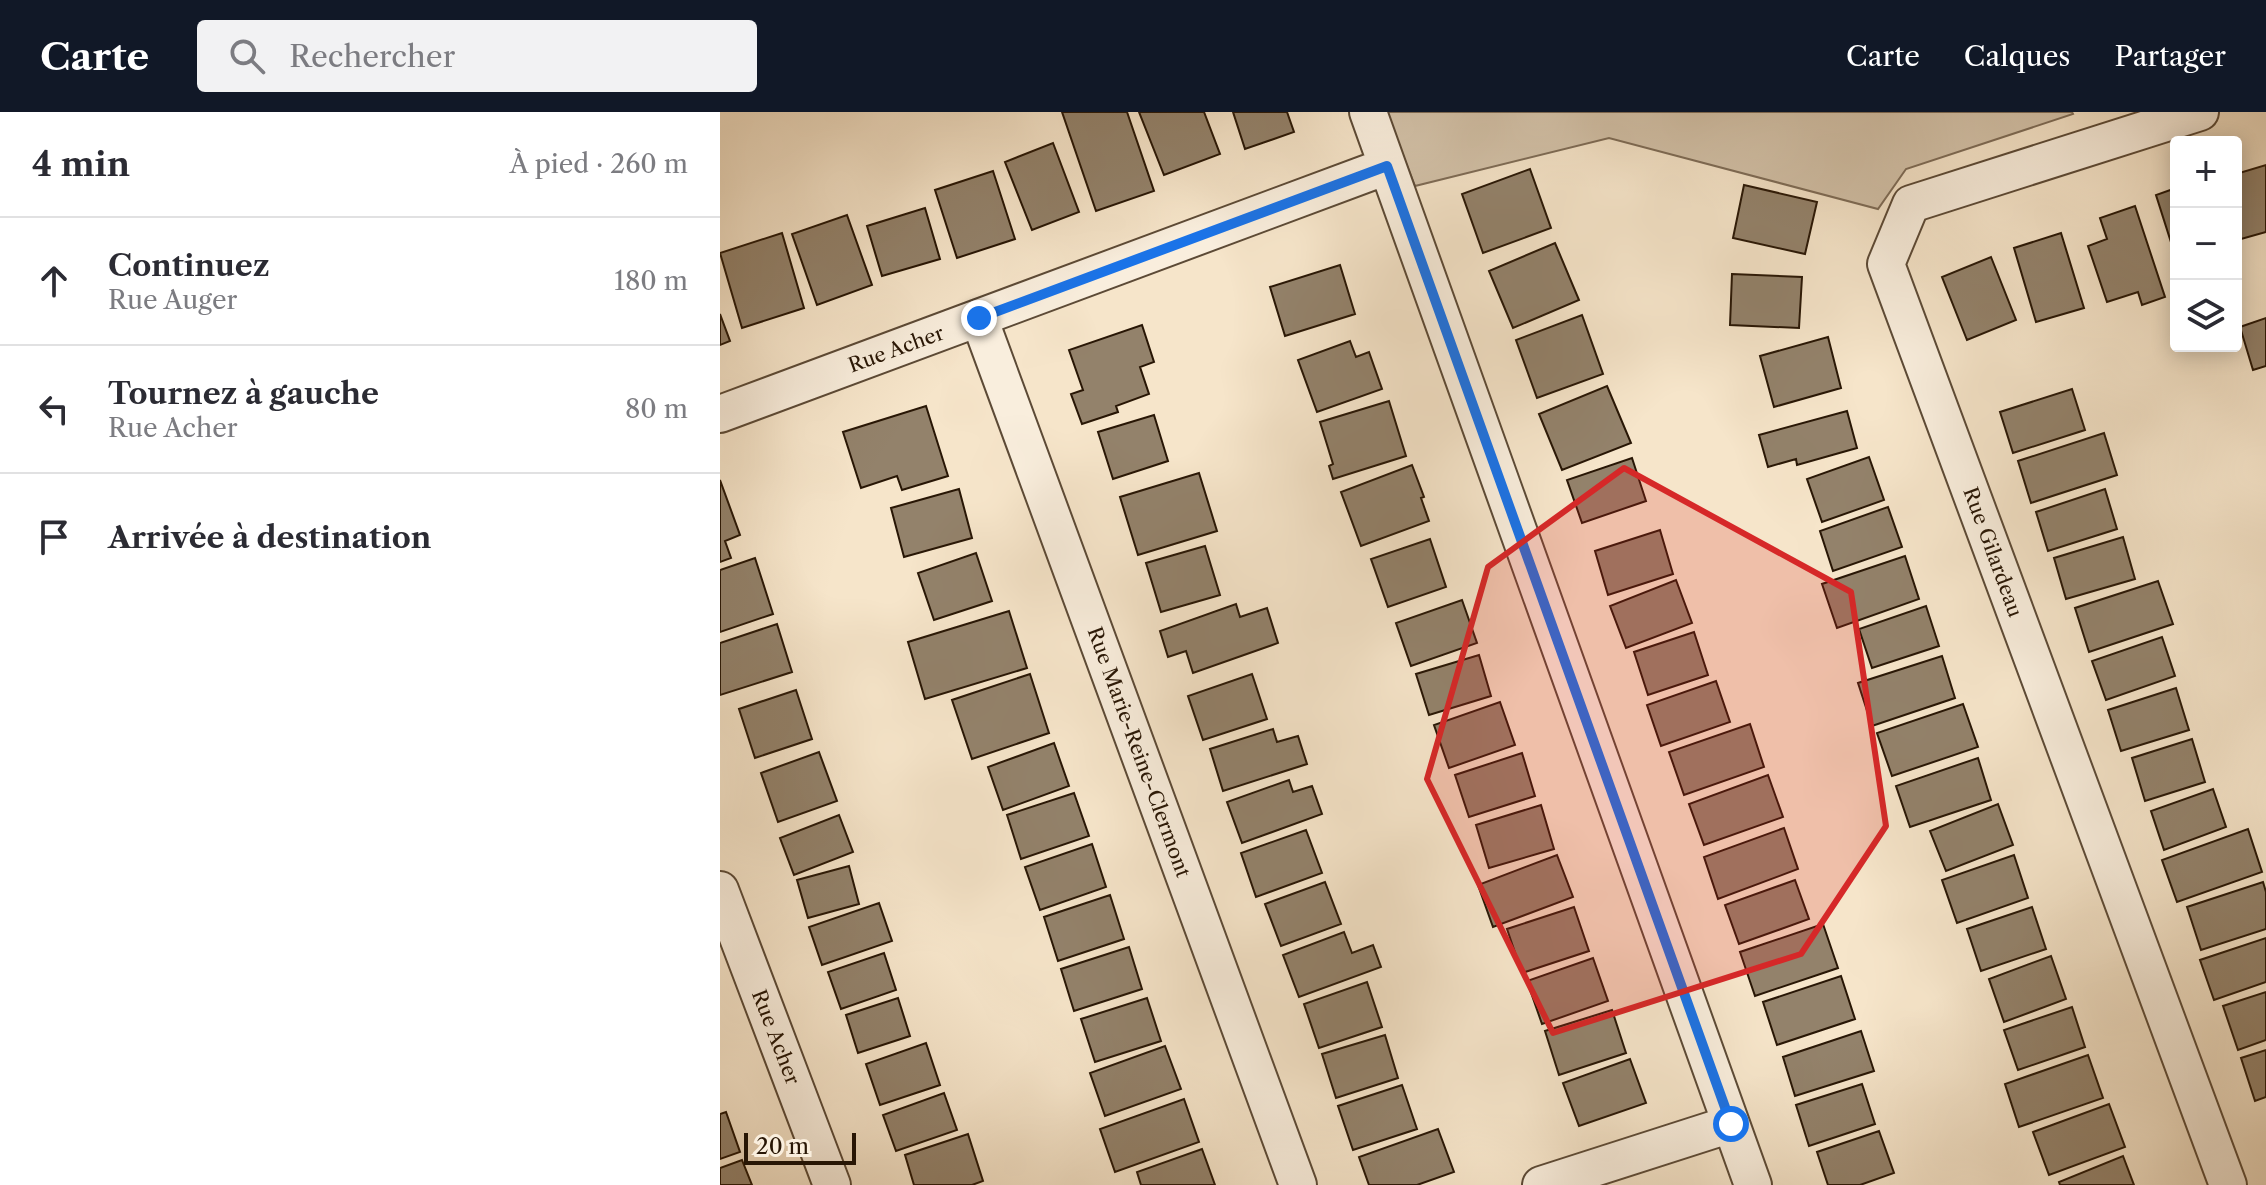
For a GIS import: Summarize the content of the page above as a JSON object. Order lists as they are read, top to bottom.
{
  "streets": {
    "street": ["Rue Acher", "Rue Gilardeau", "Rue Marie-Reine-Clermont"]
  },
  "crossings": [
    ["Rue Acher", "Rue Marie-Reine-Clermont"]
  ],
  "scale_bar": "20 m",
  "page": {
    "header": "Carte",
    "search": "Rechercher",
    "nav": ["Carte", "Calques", "Partager"],
    "heading": ["4 min", "À pied · 260 m"],
    "map_buttons": ["+", "−"],
    "list": [
      ["Continuez", "Rue Auger", "180 m"],
      ["Tournez à gauche", "Rue Acher", "80 m"],
      "Arrivée à destination"
    ],
    "scale": "20 m"
  }
}
